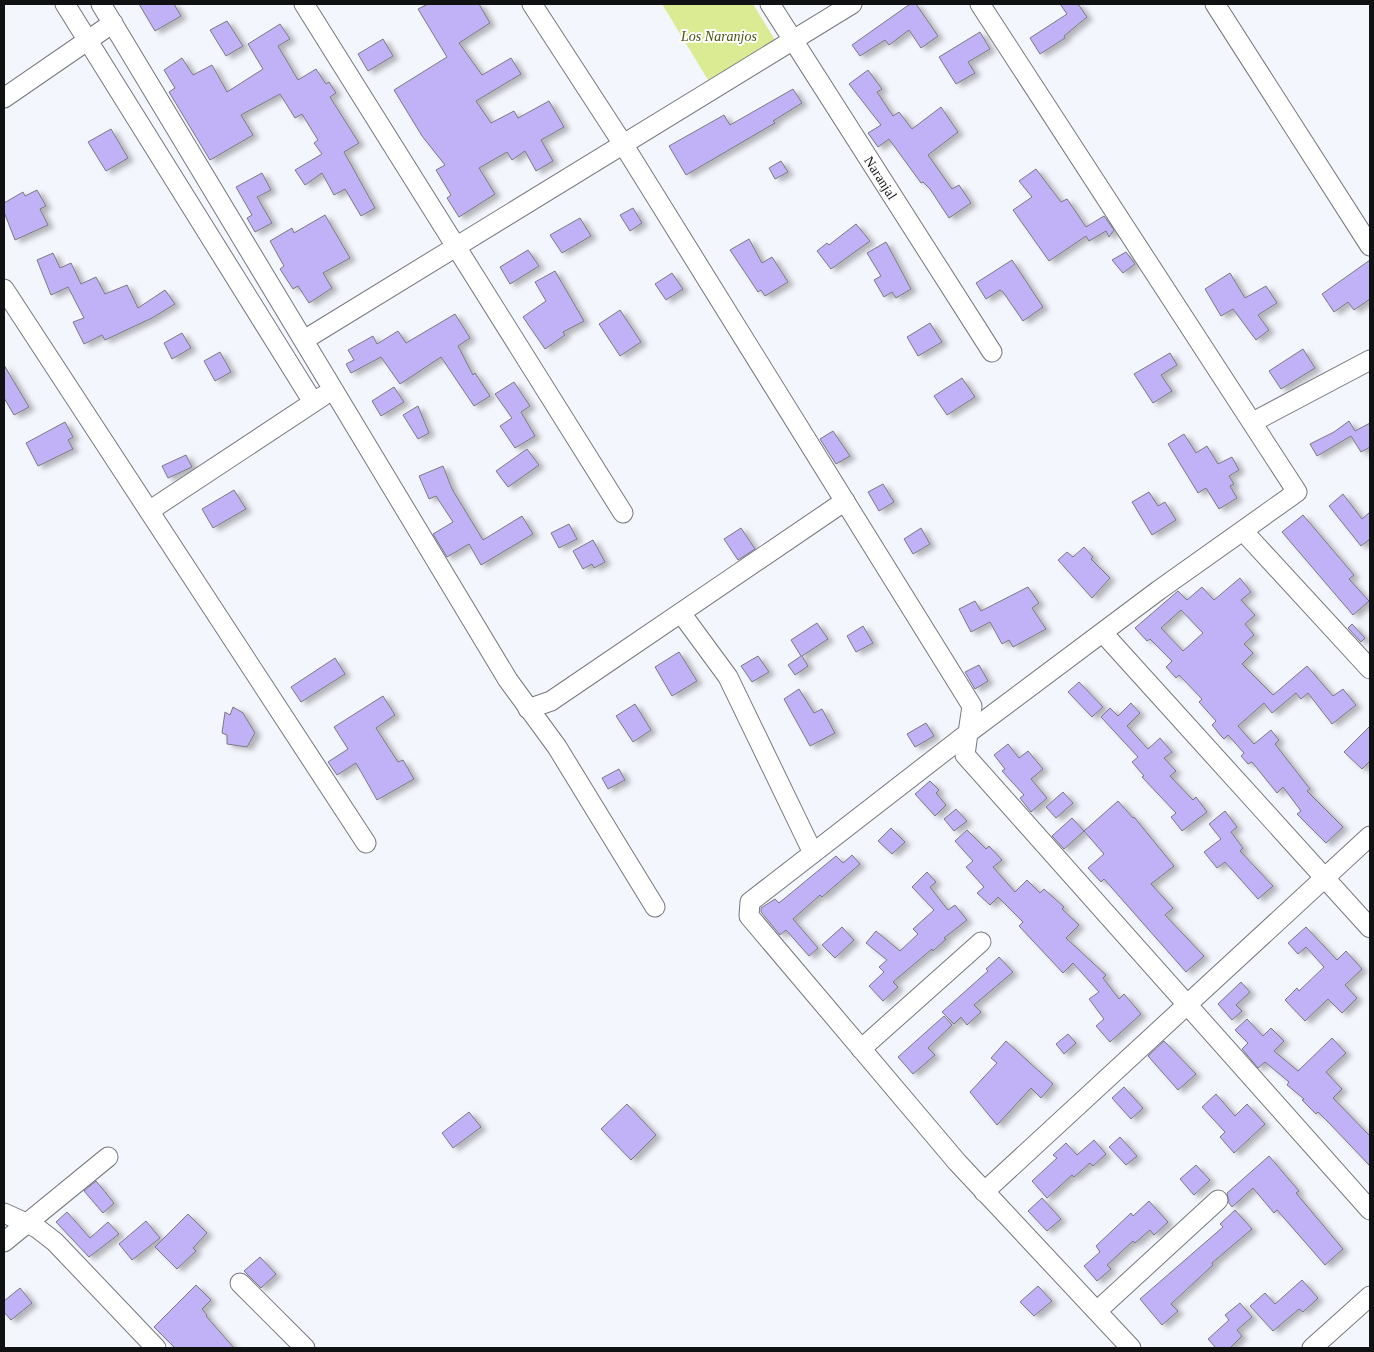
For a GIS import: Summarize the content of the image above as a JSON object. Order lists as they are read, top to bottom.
{
  "streets": {
    "street": ["Naranjal"]
  },
  "parks": ["Los Naranjos"]
}
